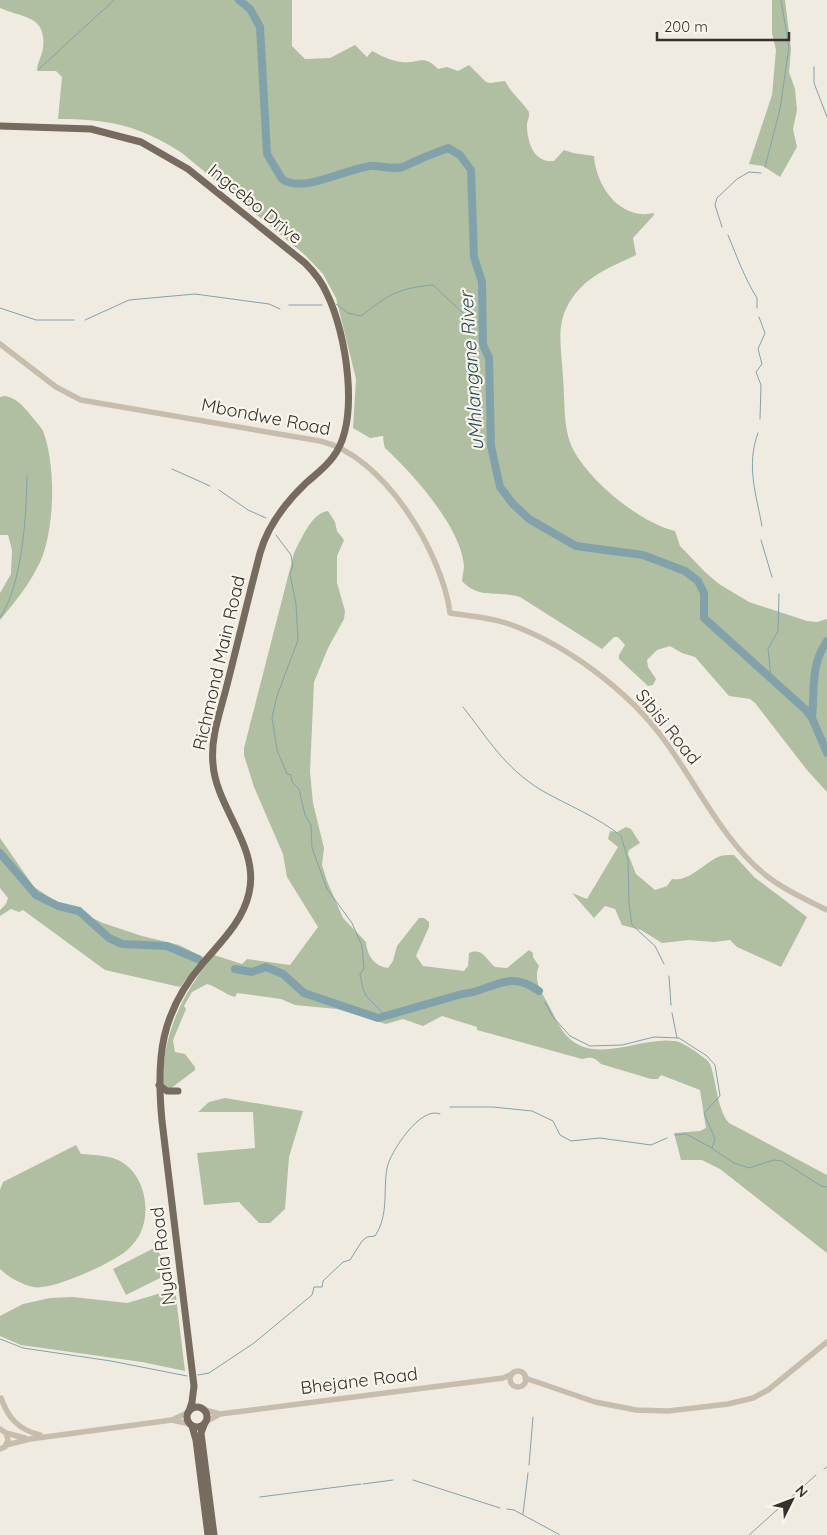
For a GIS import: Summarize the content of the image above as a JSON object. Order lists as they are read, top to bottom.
{
  "streets": {
    "main road": ["Ingcebo Drive", "Richmond Main Road", "Nyala Road"],
    "street": ["Mbondwe Road", "Sibisi Road", "Bhejane Road"]
  },
  "crossings": [
    ["Ingcebo Drive", "Mbondwe Road"],
    ["Ingcebo Drive", "Richmond Main Road"],
    ["Mbondwe Road", "Richmond Main Road"],
    ["Mbondwe Road", "Sibisi Road"],
    ["Richmond Main Road", "Nyala Road"],
    ["Nyala Road", "Bhejane Road"]
  ],
  "water": ["uMhlangane River"],
  "scale_bar": "200 m",
  "north": "top right"
}
